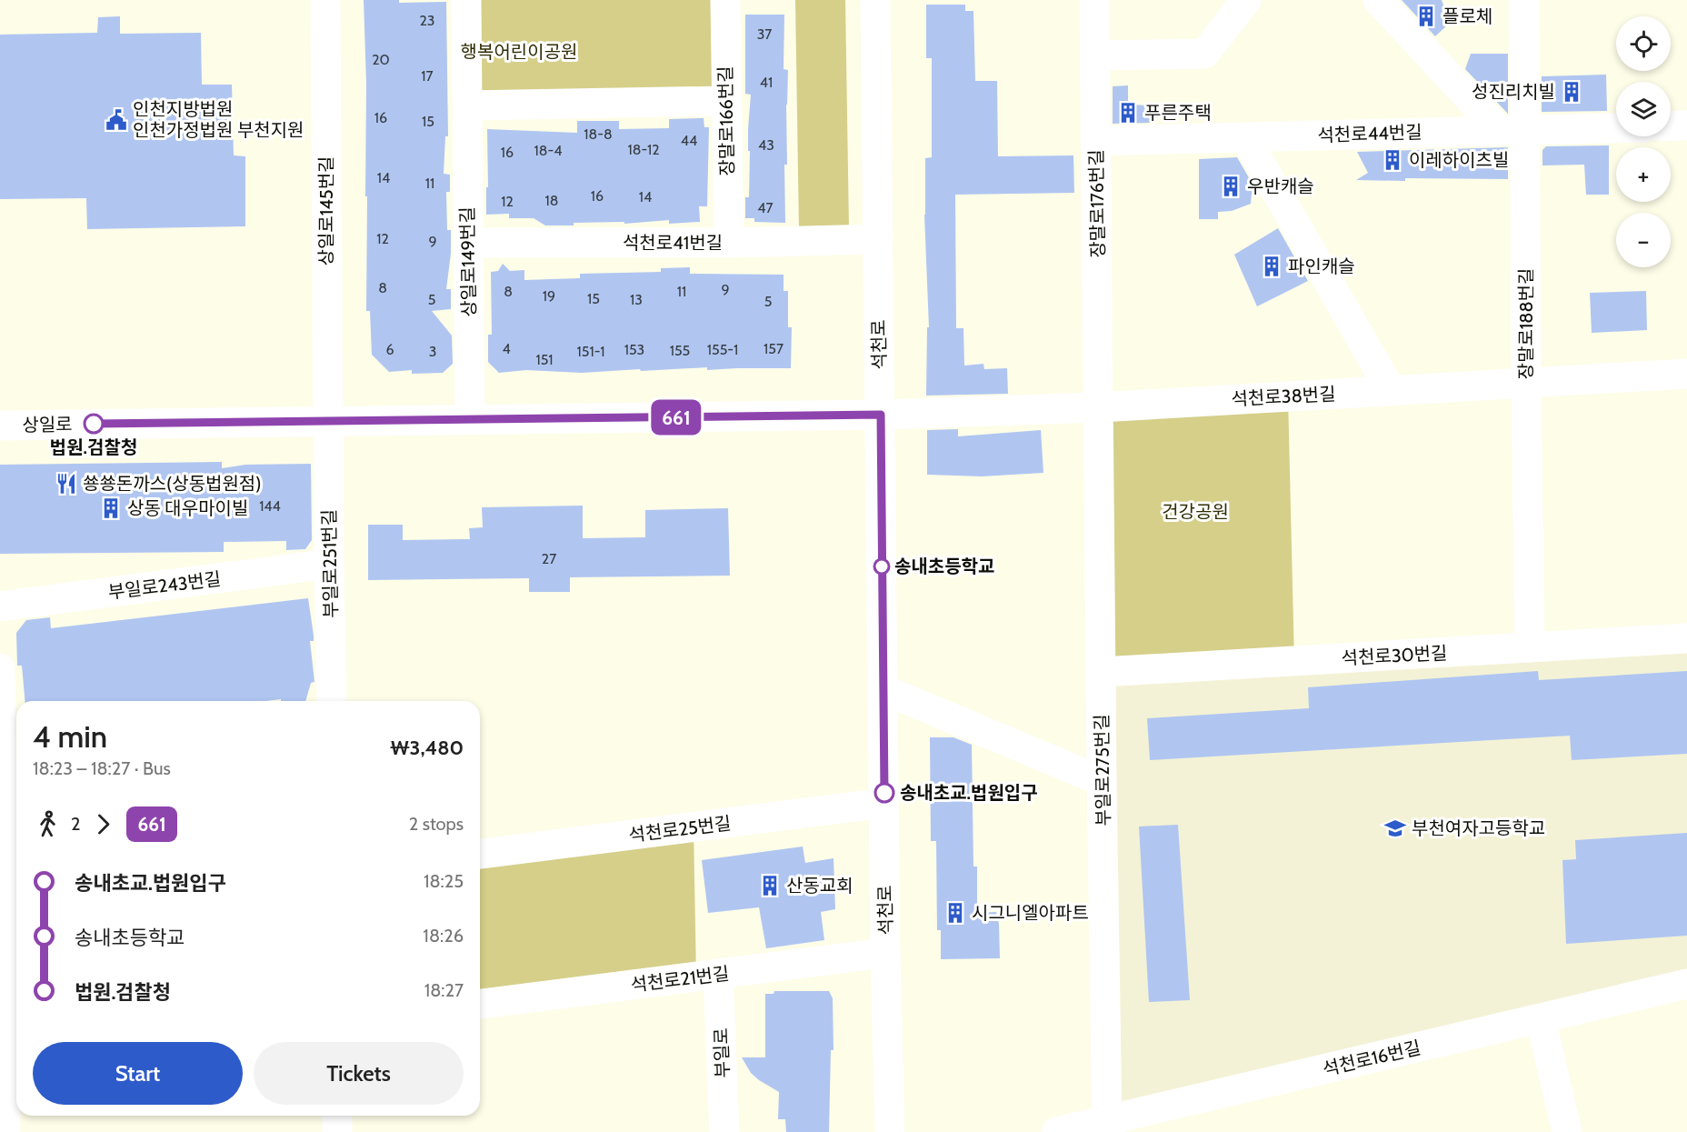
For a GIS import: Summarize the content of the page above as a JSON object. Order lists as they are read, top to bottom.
{
  "streets": {
    "street": [
      "장말로166번길",
      "석천로44번길",
      "장말로176번길",
      "상일로145번길",
      "석천로41번길",
      "상일로149번길",
      "장말로188번길",
      "석천로",
      "석천로38번길",
      "상일로",
      "부일로251번길",
      "부일로243번길",
      "석천로30번길",
      "부일로275번길",
      "석천로25번길",
      "석천로21번길",
      "부일로",
      "석천로16번길"
    ]
  },
  "crossings": [
    ["장말로166번길", "석천로41번길"],
    ["석천로44번길", "장말로176번길"],
    ["석천로44번길", "장말로188번길"],
    ["장말로176번길", "석천로38번길"],
    ["장말로176번길", "부일로275번길"],
    ["상일로145번길", "상일로"],
    ["상일로145번길", "부일로251번길"],
    ["석천로41번길", "상일로149번길"],
    ["석천로41번길", "석천로"],
    ["상일로149번길", "상일로"],
    ["장말로188번길", "석천로38번길"],
    ["장말로188번길", "석천로30번길"],
    ["석천로", "석천로38번길"],
    ["석천로", "상일로"],
    ["석천로", "석천로25번길"],
    ["석천로", "석천로21번길"],
    ["석천로38번길", "상일로"],
    ["석천로38번길", "부일로275번길"],
    ["상일로", "부일로251번길"],
    ["부일로251번길", "부일로243번길"],
    ["석천로30번길", "부일로275번길"],
    ["부일로275번길", "석천로16번길"],
    ["석천로21번길", "부일로"]
  ],
  "parks": ["행복어린이공원", "건강공원"],
  "places": {
    "building": [
      "플로체",
      "성진리치빌",
      "푸른주택",
      "이레하이츠빌",
      "우반캐슬",
      "파인캐슬",
      "상동 대우마이빌",
      "산동교회",
      "시그니엘아파트"
    ],
    "public building": ["인천지방법원 인천가정법원 부천지원"],
    "other": ["법원.검찰청", "송내초등학교", "송내초교.법원입구"],
    "restaurant": ["쑝쑝돈까스(상동법원점)"],
    "school or university": ["부천여자고등학교"]
  },
  "lines": ["bus line 661"],
  "house_numbers": [
    "23",
    "37",
    "20",
    "17",
    "41",
    "16",
    "15",
    "18-8",
    "44",
    "43",
    "18-12",
    "18-4",
    "16",
    "14",
    "11",
    "16",
    "14",
    "18",
    "12",
    "47",
    "12",
    "9",
    "8",
    "9",
    "8",
    "11",
    "19",
    "15",
    "5",
    "13",
    "5",
    "4",
    "157",
    "6",
    "153",
    "155-1",
    "155",
    "3",
    "151-1",
    "151",
    "144",
    "27"
  ],
  "page": {
    "on_map": "661",
    "map_buttons": ["+", "−"],
    "heading": ["4 min", "18:23 – 18:27 · Bus", "₩3,480"],
    "legs": ["2", "661", "2 stops"],
    "list": [
      {
        "name": "송내초교.법원입구",
        "value": "18:25"
      },
      {
        "name": "송내초등학교",
        "value": "18:26"
      },
      {
        "name": "법원.검찰청",
        "value": "18:27"
      }
    ],
    "buttons": ["Start", "Tickets"]
  }
}
